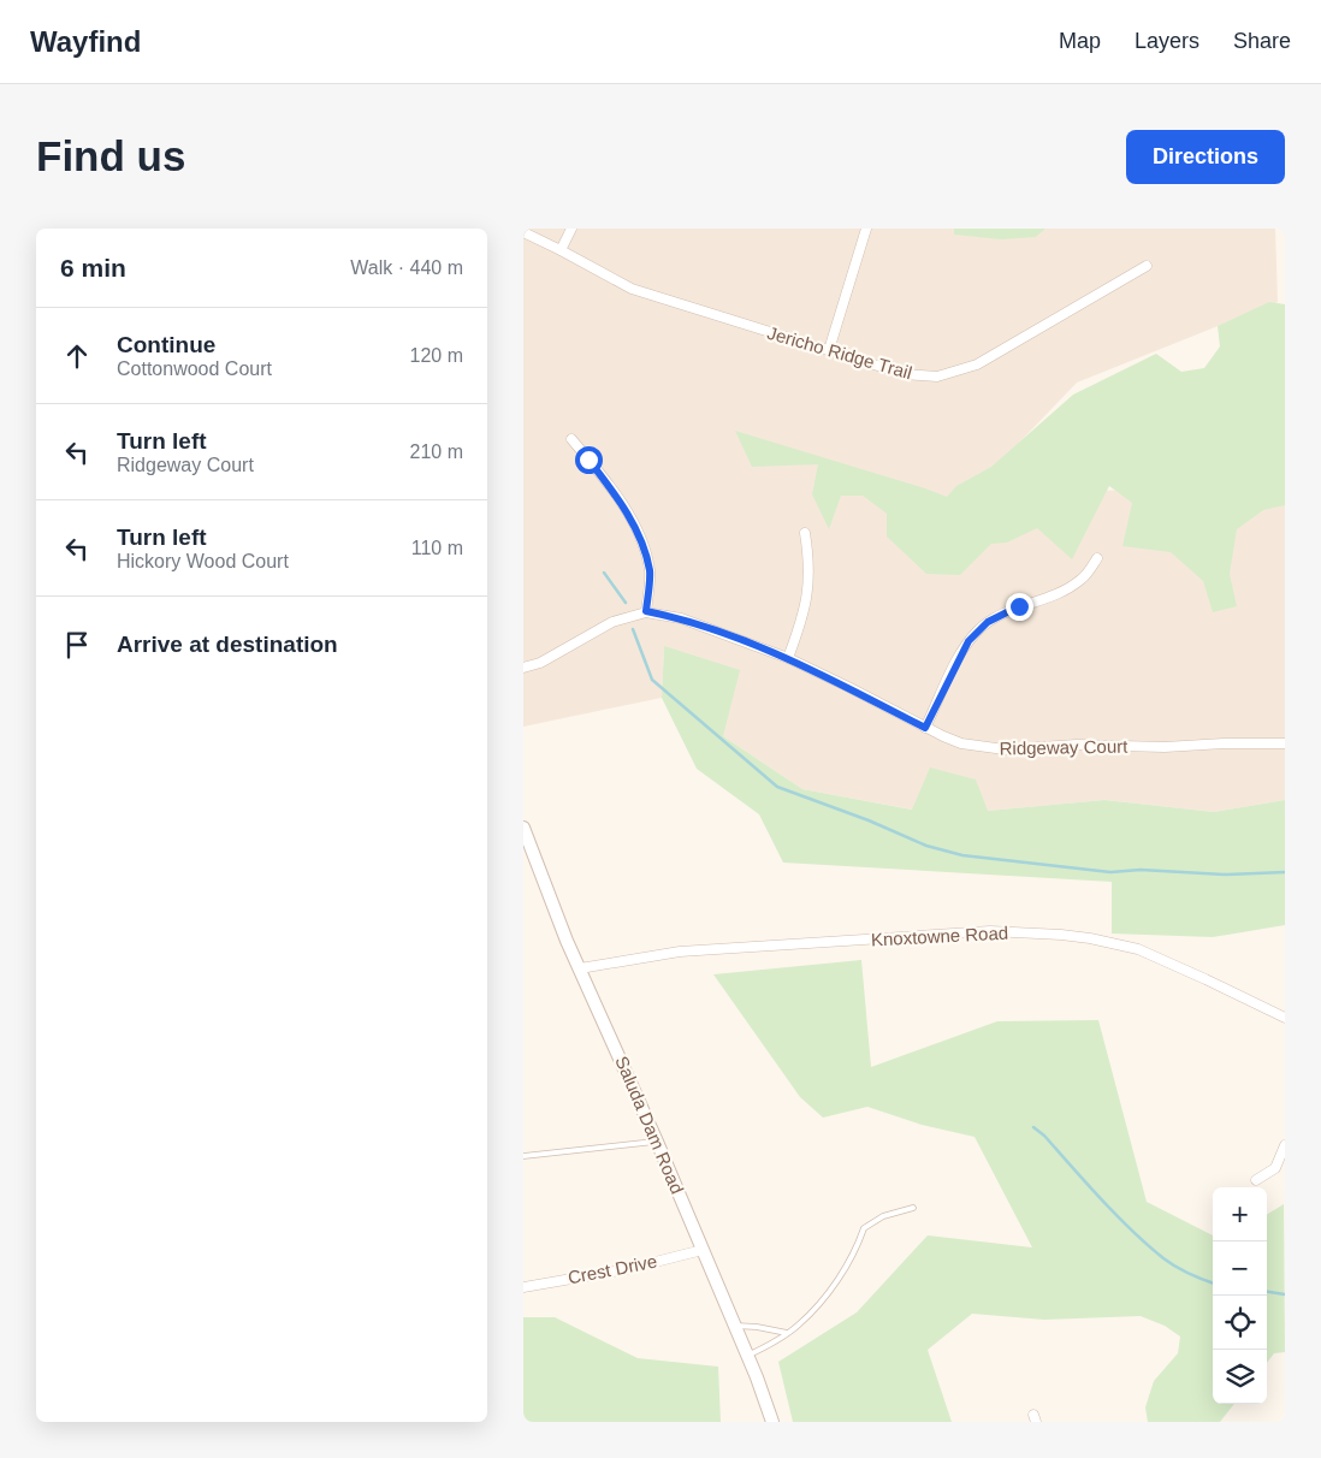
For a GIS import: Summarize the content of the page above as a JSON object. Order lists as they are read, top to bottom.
{
  "streets": {
    "street": [
      "Jericho Ridge Trail",
      "Ridgeway Court",
      "Knoxtowne Road",
      "Saluda Dam Road",
      "Crest Drive"
    ]
  },
  "crossings": [
    ["Knoxtowne Road", "Saluda Dam Road"],
    ["Saluda Dam Road", "Crest Drive"]
  ],
  "page": {
    "header": "Wayfind",
    "nav": ["Map", "Layers", "Share"],
    "buttons": "Directions",
    "title": "Find us",
    "heading": ["6 min", "Walk · 440 m"],
    "list": [
      ["Continue", "Cottonwood Court", "120 m"],
      ["Turn left", "Ridgeway Court", "210 m"],
      ["Turn left", "Hickory Wood Court", "110 m"],
      "Arrive at destination"
    ],
    "map_buttons": ["+", "−"]
  }
}
